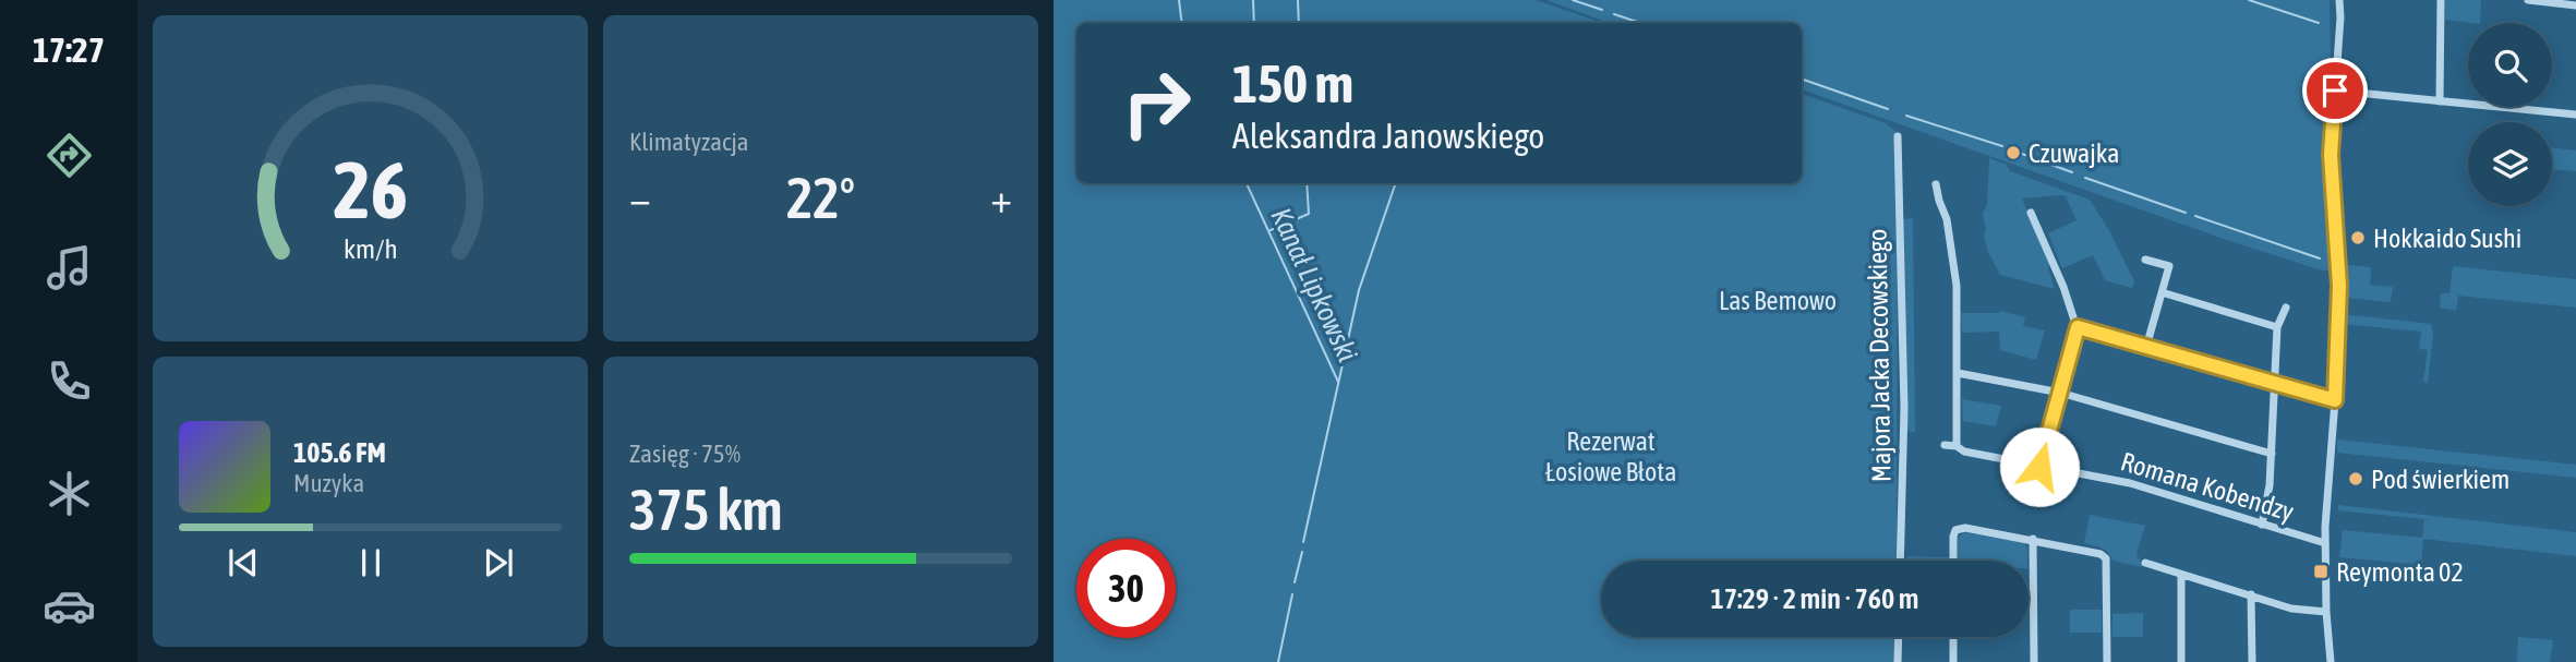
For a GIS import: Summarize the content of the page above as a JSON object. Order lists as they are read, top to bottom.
{
  "streets": {
    "street": ["Majora Jacka Decowskiego", "Romana Kobendzy"]
  },
  "water": ["Kanał Lipkowski"],
  "parks": ["Las Bemowo", "Rezerwat Łosiowe Błota"],
  "places": {
    "other": ["Czuwajka", "Hokkaido Sushi", "Pod świerkiem"],
    "transit": ["Reymonta 02"]
  },
  "page": {
    "tabs": "17:27",
    "tile": [
      "Klimatyzacja",
      ["Zasięg · 75%", "375 km"]
    ],
    "turn": ["150 m", "Aleksandra Janowskiego"],
    "heat": ["−", "22°", "+"],
    "song": ["105.6 FM", "Muzyka"],
    "limit": "30",
    "trip": "17:29 · 2 min · 760 m",
    "gauge": ["26", "km/h"]
  }
}
